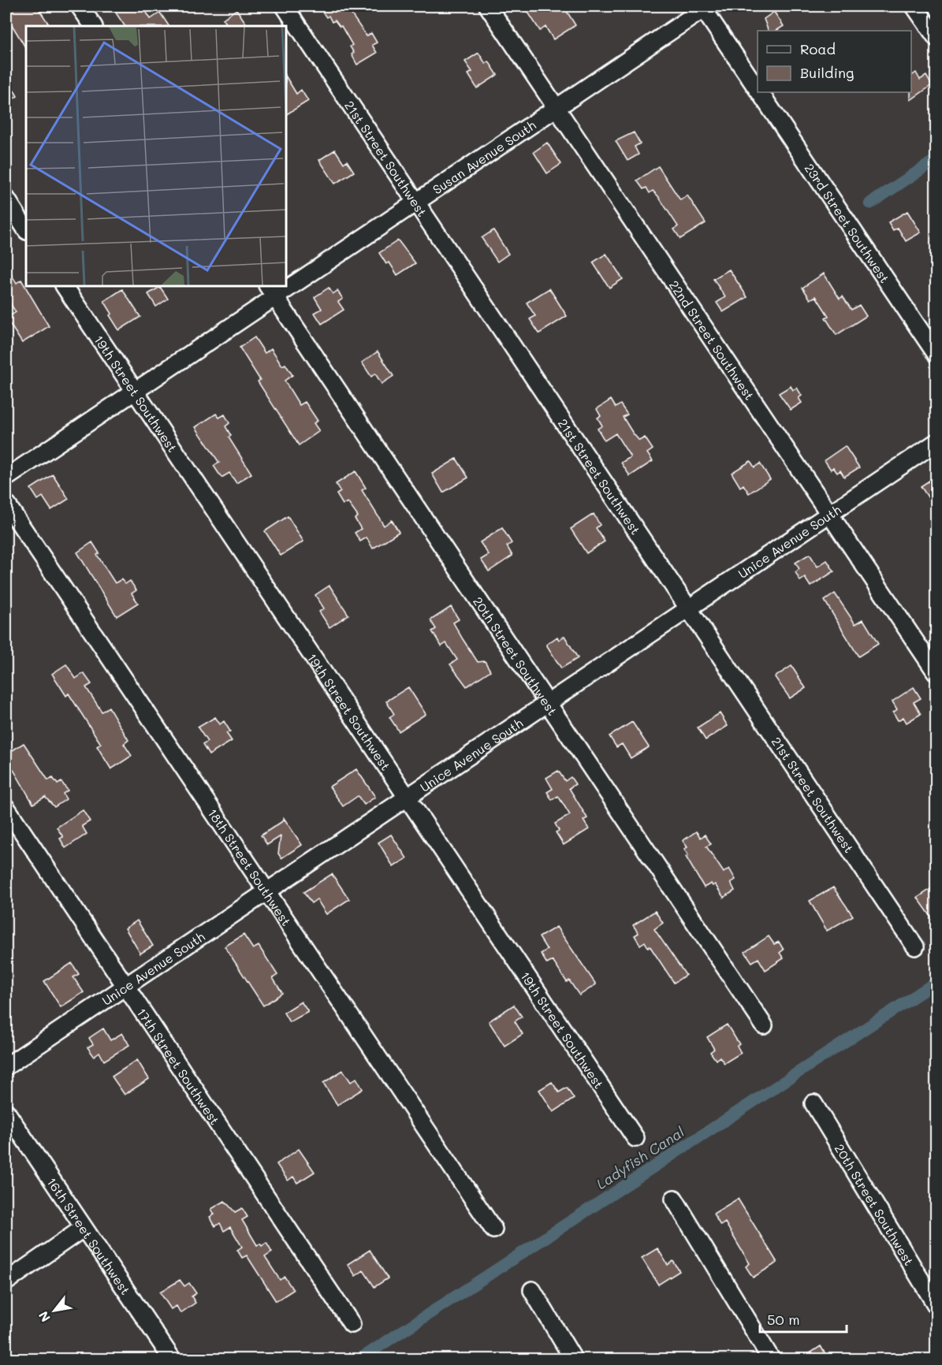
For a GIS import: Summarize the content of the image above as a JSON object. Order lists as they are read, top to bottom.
{
  "streets": {
    "street": [
      "Susan Avenue South",
      "21st Street Southwest",
      "23rd Street Southwest",
      "22nd Street Southwest",
      "19th Street Southwest",
      "Unice Avenue South",
      "20th Street Southwest",
      "18th Street Southwest",
      "17th Street Southwest",
      "16th Street Southwest"
    ]
  },
  "crossings": [
    ["Susan Avenue South", "21st Street Southwest"],
    ["Susan Avenue South", "23rd Street Southwest"],
    ["Susan Avenue South", "22nd Street Southwest"],
    ["Susan Avenue South", "19th Street Southwest"],
    ["Susan Avenue South", "20th Street Southwest"],
    ["21st Street Southwest", "Unice Avenue South"],
    ["22nd Street Southwest", "Unice Avenue South"],
    ["19th Street Southwest", "Unice Avenue South"],
    ["Unice Avenue South", "20th Street Southwest"],
    ["Unice Avenue South", "18th Street Southwest"],
    ["Unice Avenue South", "17th Street Southwest"]
  ],
  "water": ["Ladyfish Canal"],
  "legend": ["Road", "Building"],
  "scale_bar": "50 m",
  "north": "bottom left"
}
